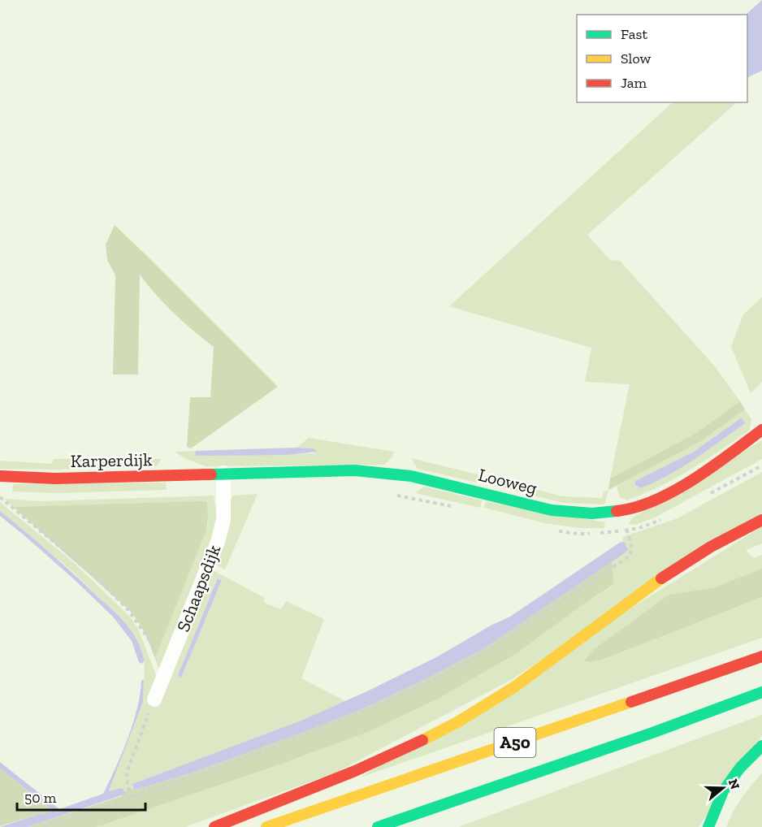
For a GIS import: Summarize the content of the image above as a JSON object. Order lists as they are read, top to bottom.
{
  "streets": {
    "main road": ["Karperdijk", "Looweg", "A50"],
    "street": ["Schaapsdijk"]
  },
  "crossings": [
    ["Karperdijk", "Looweg"],
    ["Karperdijk", "Schaapsdijk"],
    ["Looweg", "Schaapsdijk"]
  ],
  "legend": ["Fast", "Slow", "Jam"],
  "scale_bar": "50 m",
  "north": "right"
}
